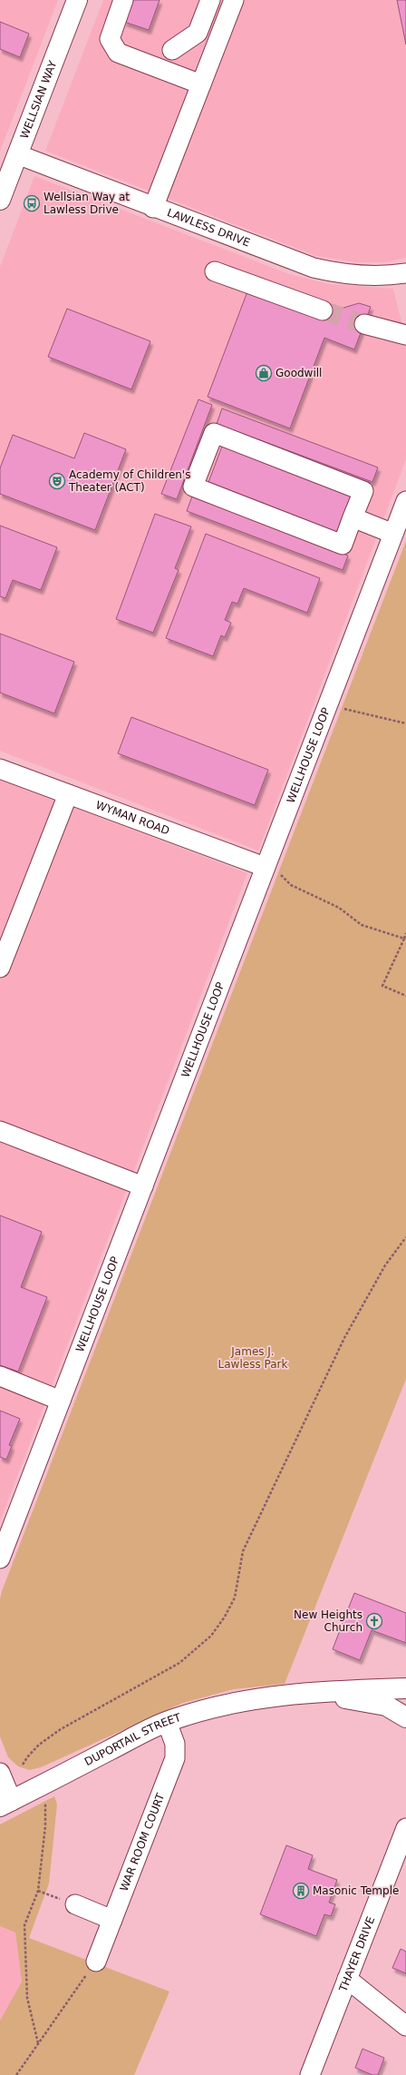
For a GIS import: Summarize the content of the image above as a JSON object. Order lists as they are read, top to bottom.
{
  "streets": {
    "main road": ["WELLSIAN WAY", "DUPORTAIL STREET"],
    "street": [
      "LAWLESS DRIVE",
      "WELLHOUSE LOOP",
      "WYMAN ROAD",
      "WAR ROOM COURT",
      "THAYER DRIVE"
    ]
  },
  "crossings": [
    ["WELLSIAN WAY", "LAWLESS DRIVE"],
    ["WELLHOUSE LOOP", "WYMAN ROAD"],
    ["DUPORTAIL STREET", "WAR ROOM COURT"]
  ],
  "parks": ["James J. Lawless Park"],
  "places": {
    "bus stop": ["Wellsian Way at Lawless Drive"],
    "shop": ["Goodwill"],
    "theatre": ["Academy of Children's Theater (ACT)"],
    "church": ["New Heights Church"],
    "building": ["Masonic Temple"]
  }
}
